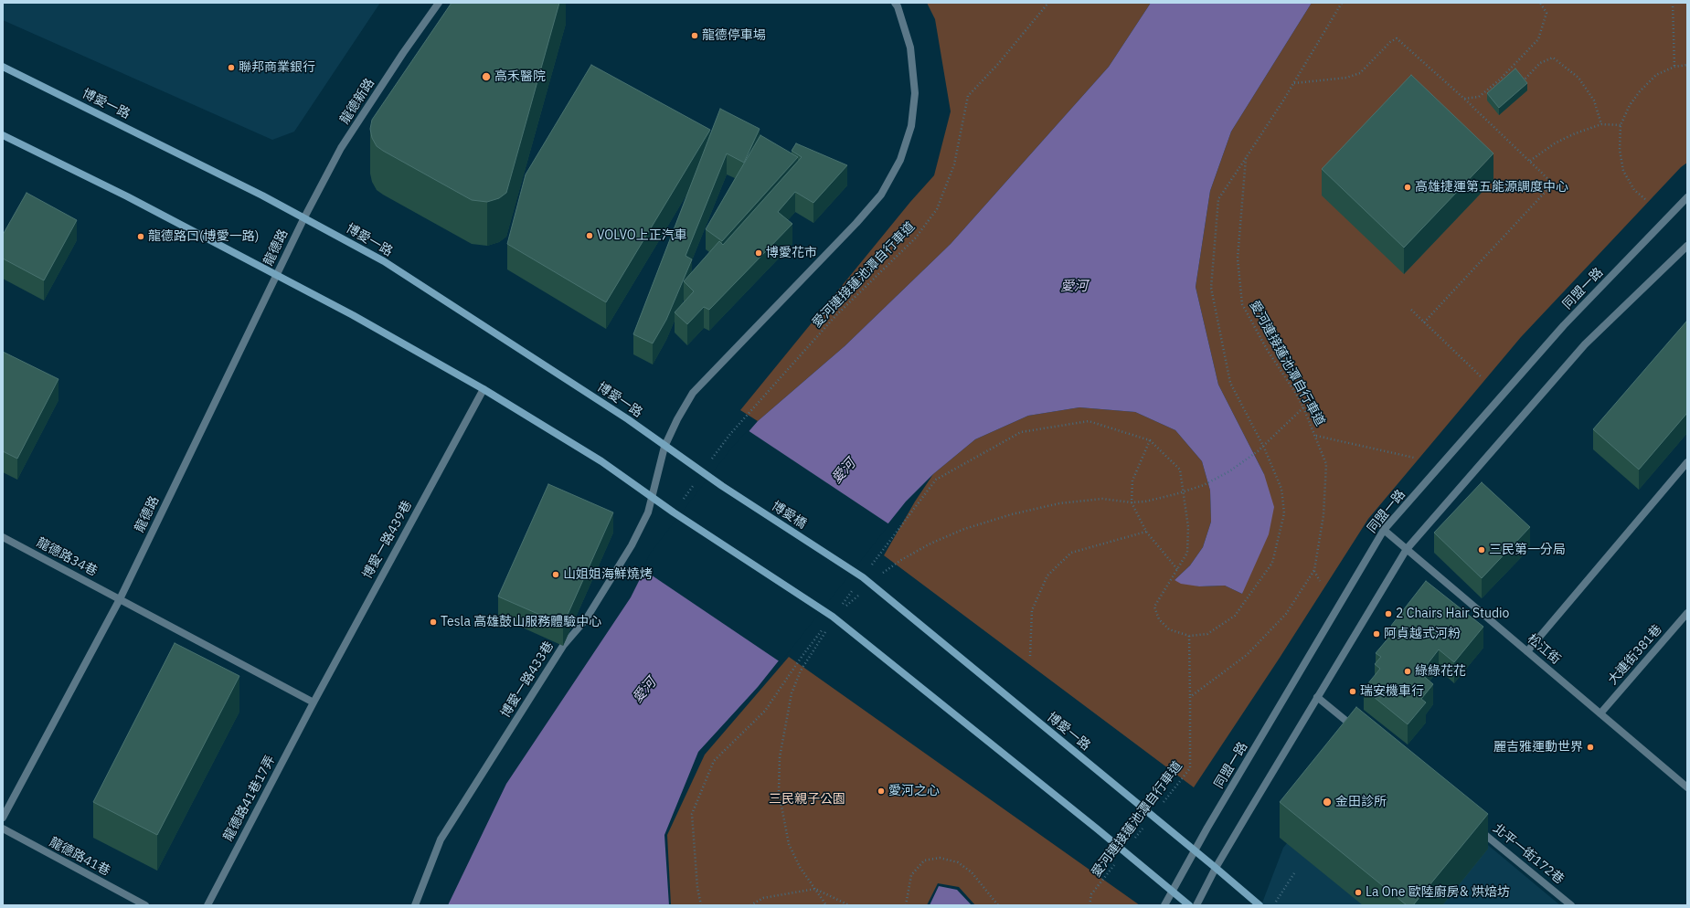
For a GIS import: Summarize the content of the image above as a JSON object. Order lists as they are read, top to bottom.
{
  "streets": {
    "main road": ["博愛一路", "博愛橋"],
    "street": [
      "龍德新路",
      "龍德路",
      "同盟一路",
      "博愛一路439巷",
      "龍德路34巷",
      "松江街",
      "大連街381巷",
      "博愛一路433巷",
      "龍德路41巷17弄",
      "北平一街172巷",
      "龍德路41巷"
    ],
    "path": ["愛河連接蓮池潭自行車道"]
  },
  "crossings": [
    ["龍德新路", "博愛一路"],
    ["龍德新路", "龍德路"],
    ["博愛一路", "龍德路"],
    ["博愛一路", "愛河連接蓮池潭自行車道"],
    ["博愛一路", "同盟一路"],
    ["博愛一路", "博愛橋"],
    ["博愛一路", "博愛一路433巷"],
    ["龍德路", "龍德路34巷"],
    ["愛河連接蓮池潭自行車道", "博愛橋"],
    ["同盟一路", "松江街"],
    ["博愛一路439巷", "龍德路34巷"],
    ["博愛一路439巷", "龍德路41巷17弄"],
    ["龍德路34巷", "龍德路41巷17弄"],
    ["松江街", "大連街381巷"]
  ],
  "water": ["愛河"],
  "parks": ["三民親子公園"],
  "places": [
    "龍德停車場",
    "聯邦商業銀行",
    "高禾醫院",
    "高雄捷運第五能源調度中心",
    "VOLVO上正汽車",
    "龍德路口(博愛一路)",
    "博愛花市",
    "三民第一分局",
    "山姐姐海鮮燒烤",
    "2 Chairs Hair Studio",
    "Tesla 高雄鼓山服務體驗中心",
    "阿貞越式河粉",
    "綠綠花花",
    "瑞安機車行",
    "麗吉雅運動世界",
    "愛河之心",
    "金田診所",
    "La One 歐陸廚房& 烘焙坊"
  ]
}
